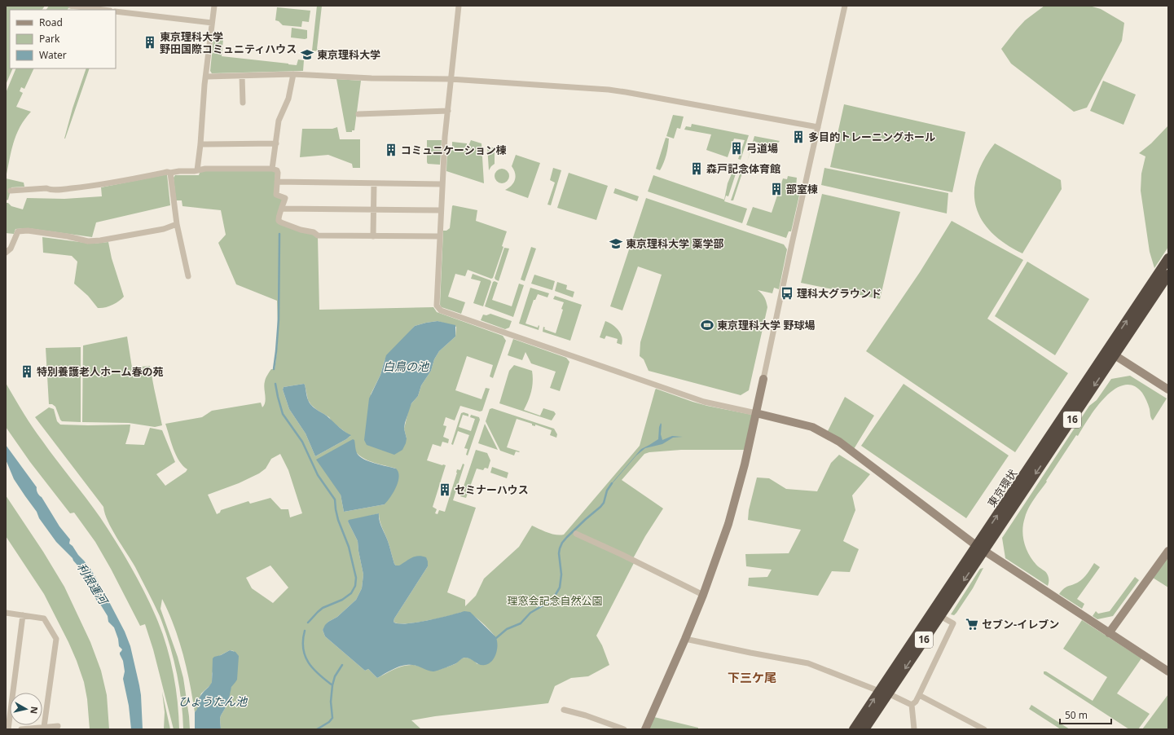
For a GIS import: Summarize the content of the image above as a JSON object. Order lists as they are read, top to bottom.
{
  "streets": {
    "highway": ["16", "東京環状"]
  },
  "districts": ["下三ケ尾"],
  "water": ["白鳥の池", "利根運河", "ひょうたん池"],
  "parks": ["理窓会記念自然公園"],
  "places": {
    "building": [
      "東京理科大学 野田国際コミュニティハウス",
      "多目的トレーニングホール",
      "弓道場",
      "コミュニケーション棟",
      "森戸記念体育館",
      "部室棟",
      "特別養護老人ホーム春の苑",
      "セミナーハウス"
    ],
    "school or university": ["東京理科大学", "東京理科大学 薬学部"],
    "bus stop": ["理科大グラウンド"],
    "sports": ["東京理科大学 野球場"],
    "supermarket": ["セブン-イレブン"]
  },
  "legend": ["Road", "Park", "Water"],
  "scale_bar": "50 m",
  "north": "right"
}
